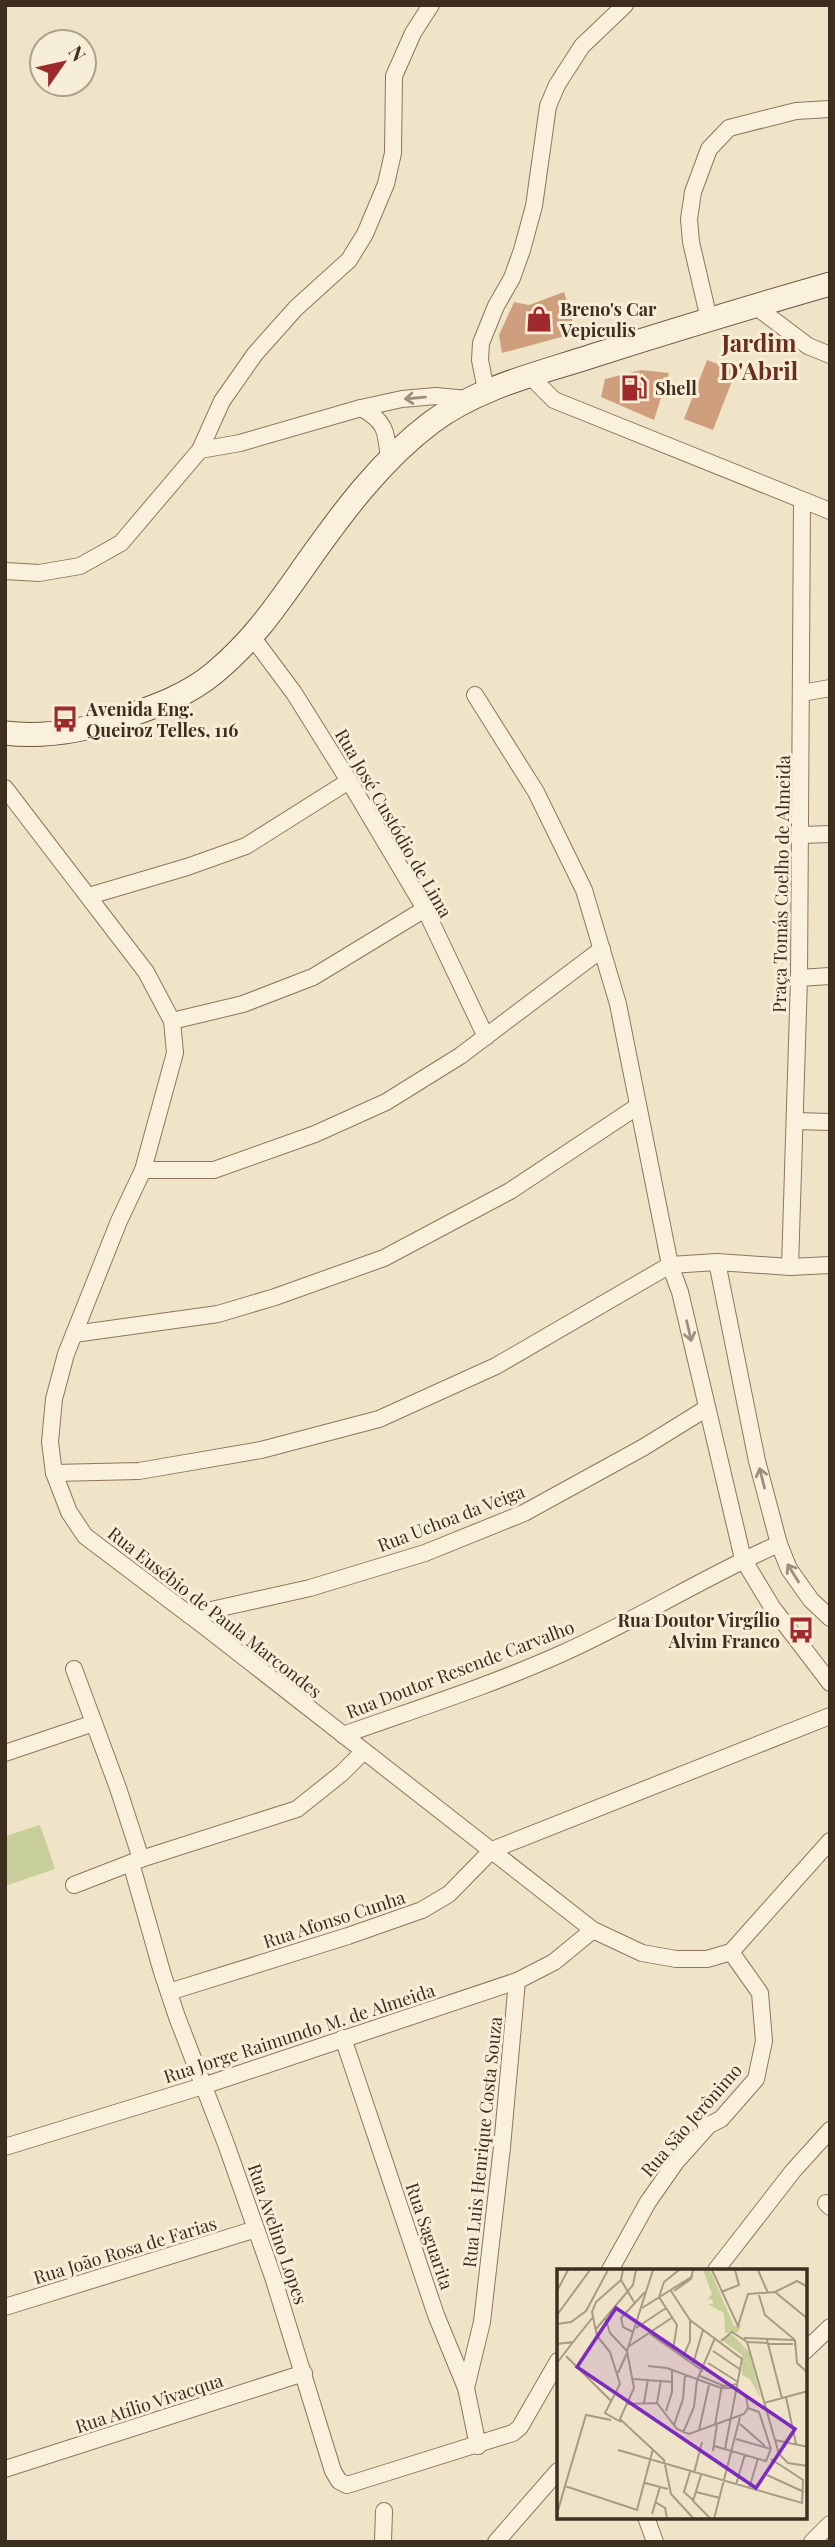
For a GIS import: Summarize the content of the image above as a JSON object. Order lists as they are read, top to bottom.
{
  "streets": {
    "street": [
      "Rua José Custódio de Lima",
      "Praça Tomás Coelho de Almeida",
      "Rua Uchoa da Veiga",
      "Rua Eusébio de Paula Marcondes",
      "Rua Doutor Resende Carvalho",
      "Rua Afonso Cunha",
      "Rua Jorge Raimundo M. de Almeida",
      "Rua São Jerônimo",
      "Rua Luis Henrique Costa Souza",
      "Rua Avelino Lopes",
      "Rua Saguarita",
      "Rua João Rosa de Farias",
      "Rua Atílio Vivacqua"
    ]
  },
  "crossings": [
    ["Rua Uchoa da Veiga", "Rua Eusébio de Paula Marcondes"],
    ["Rua Eusébio de Paula Marcondes", "Rua Doutor Resende Carvalho"],
    ["Rua Eusébio de Paula Marcondes", "Rua Afonso Cunha"],
    ["Rua Eusébio de Paula Marcondes", "Rua Jorge Raimundo M. de Almeida"],
    ["Rua Eusébio de Paula Marcondes", "Rua São Jerônimo"],
    ["Rua Afonso Cunha", "Rua Avelino Lopes"],
    ["Rua Jorge Raimundo M. de Almeida", "Rua Luis Henrique Costa Souza"],
    ["Rua Jorge Raimundo M. de Almeida", "Rua Avelino Lopes"],
    ["Rua Jorge Raimundo M. de Almeida", "Rua Saguarita"],
    ["Rua Luis Henrique Costa Souza", "Rua Saguarita"],
    ["Rua Avelino Lopes", "Rua Saguarita"],
    ["Rua Avelino Lopes", "Rua João Rosa de Farias"],
    ["Rua Avelino Lopes", "Rua Atílio Vivacqua"]
  ],
  "districts": ["Jardim D'Abril"],
  "places": {
    "shop": ["Breno's Car Vepiculis"],
    "fuel station": ["Shell"],
    "bus stop": ["Avenida Eng. Queiroz Telles, 116", "Rua Doutor Virgílio Alvim Franco"]
  },
  "north": "top right"
}
